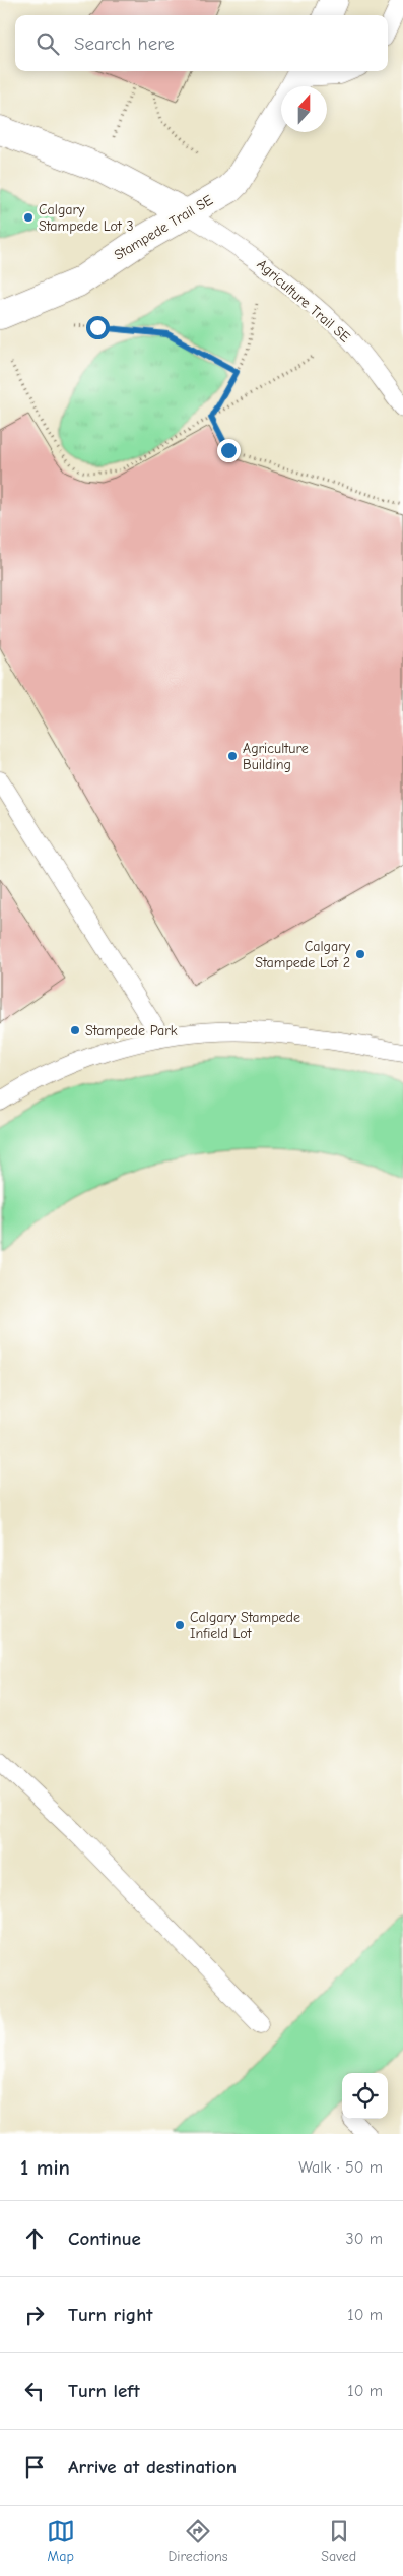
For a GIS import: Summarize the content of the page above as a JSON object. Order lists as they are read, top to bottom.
{
  "streets": {
    "street": ["Stampede Trail SE"],
    "lane": ["Agriculture Trail SE"]
  },
  "crossings": [
    ["Stampede Trail SE", "Agriculture Trail SE"]
  ],
  "places": [
    "Calgary Stampede Lot 3",
    "Agriculture Building",
    "Calgary Stampede Lot 2",
    "Stampede Park",
    "Calgary Stampede Infield Lot"
  ],
  "north": "top",
  "page": {
    "search": "Search here",
    "heading": ["1 min", "Walk · 50 m"],
    "list": [
      ["Continue", "30 m"],
      ["Turn right", "10 m"],
      ["Turn left", "10 m"],
      "Arrive at destination"
    ],
    "nav": ["Map", "Directions", "Saved"]
  }
}
